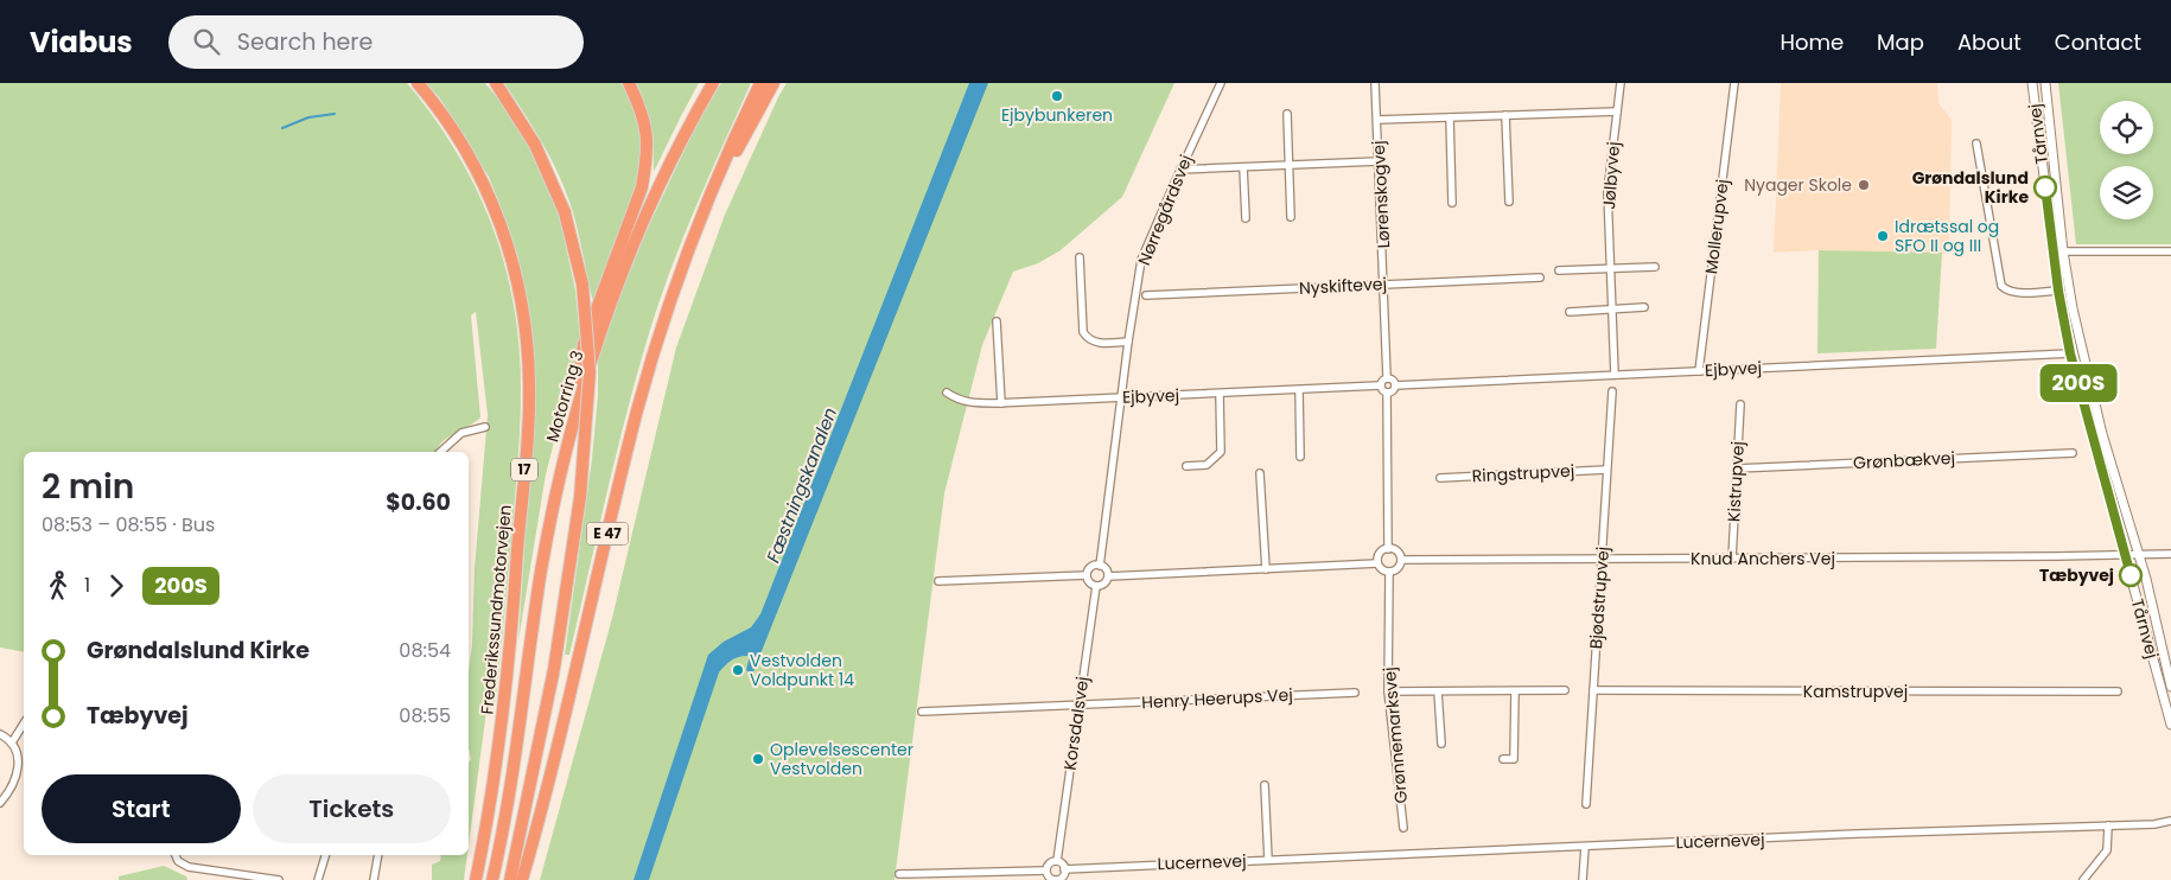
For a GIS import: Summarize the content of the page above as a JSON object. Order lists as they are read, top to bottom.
{
  "streets": {
    "highway": [
      "Motorring 3",
      "17",
      "E 47",
      "Frederikssundmotorvejen"
    ],
    "street": [
      "Tårnvej",
      "Jølbyvej",
      "Lørenskogvej",
      "Nørregårdsvej",
      "Mollerupvej",
      "Nyskiftevej",
      "Ejbyvej",
      "Grønbækvej",
      "Ringstrupvej",
      "Kistrupvej",
      "Knud Anchers Vej",
      "Bjødstrupvej",
      "Kamstrupvej",
      "Henry Heerups Vej",
      "Korsdalsvej",
      "Grønnemarksvej",
      "Lucernevej"
    ]
  },
  "crossings": [
    ["Tårnvej", "Ejbyvej"],
    ["Tårnvej", "Knud Anchers Vej"],
    ["Jølbyvej", "Ejbyvej"],
    ["Lørenskogvej", "Nyskiftevej"],
    ["Lørenskogvej", "Ejbyvej"],
    ["Nørregårdsvej", "Ejbyvej"],
    ["Mollerupvej", "Ejbyvej"],
    ["Grønbækvej", "Kistrupvej"],
    ["Ringstrupvej", "Bjødstrupvej"],
    ["Kistrupvej", "Knud Anchers Vej"],
    ["Knud Anchers Vej", "Bjødstrupvej"],
    ["Knud Anchers Vej", "Grønnemarksvej"],
    ["Bjødstrupvej", "Kamstrupvej"],
    ["Henry Heerups Vej", "Korsdalsvej"],
    ["Korsdalsvej", "Lucernevej"]
  ],
  "water": ["Fæstningskanalen"],
  "places": [
    "Ejbybunkeren",
    "Nyager Skole",
    "Grøndalslund Kirke",
    "Idrætssal og SFO II og III",
    "Tæbyvej",
    "Vestvolden Voldpunkt 14",
    "Oplevelsescenter Vestvolden"
  ],
  "lines": ["bus line 200S"],
  "page": {
    "header": "Viabus",
    "search": "Search here",
    "nav": [
      "Home",
      "Map",
      "About",
      "Contact"
    ],
    "on_map": "200S",
    "heading": ["2 min", "08:53 – 08:55 · Bus", "$0.60"],
    "legs": ["1", "200S"],
    "list": [
      {
        "name": "Grøndalslund Kirke",
        "value": "08:54"
      },
      {
        "name": "Tæbyvej",
        "value": "08:55"
      }
    ],
    "buttons": ["Start", "Tickets"]
  }
}
